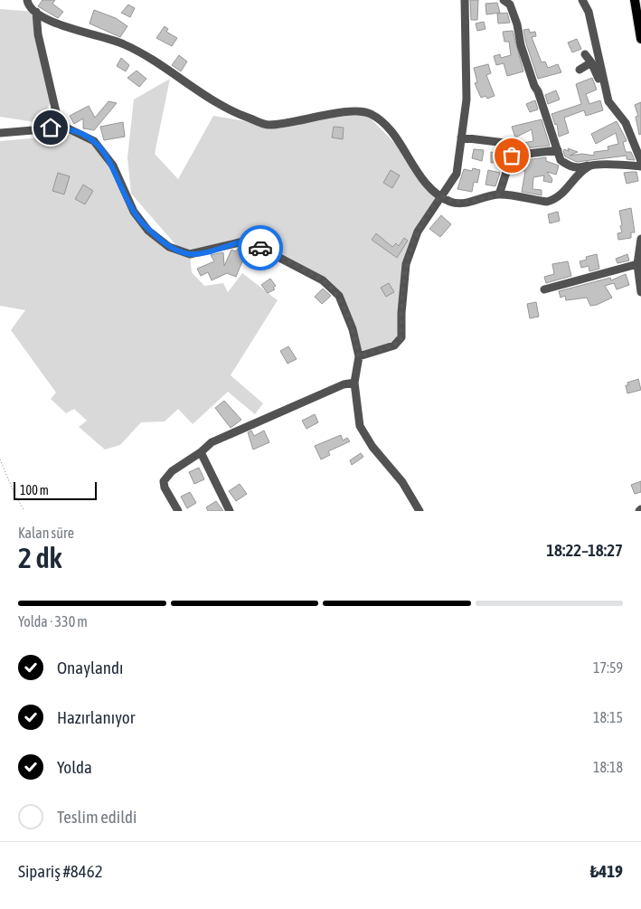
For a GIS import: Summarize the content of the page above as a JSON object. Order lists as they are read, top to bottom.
{
  "scale_bar": "100 m",
  "page": {
    "scale": "100 m",
    "heading": ["2 dk", "Kalan süre", "18:22–18:27"],
    "panel": ["Sipariş #8462", "₺419"],
    "bar": "Yolda · 330 m",
    "list": [
      ["Onaylandı", "17:59"],
      ["Hazırlanıyor", "18:15"],
      ["Yolda", "18:18"],
      "Teslim edildi"
    ]
  }
}
